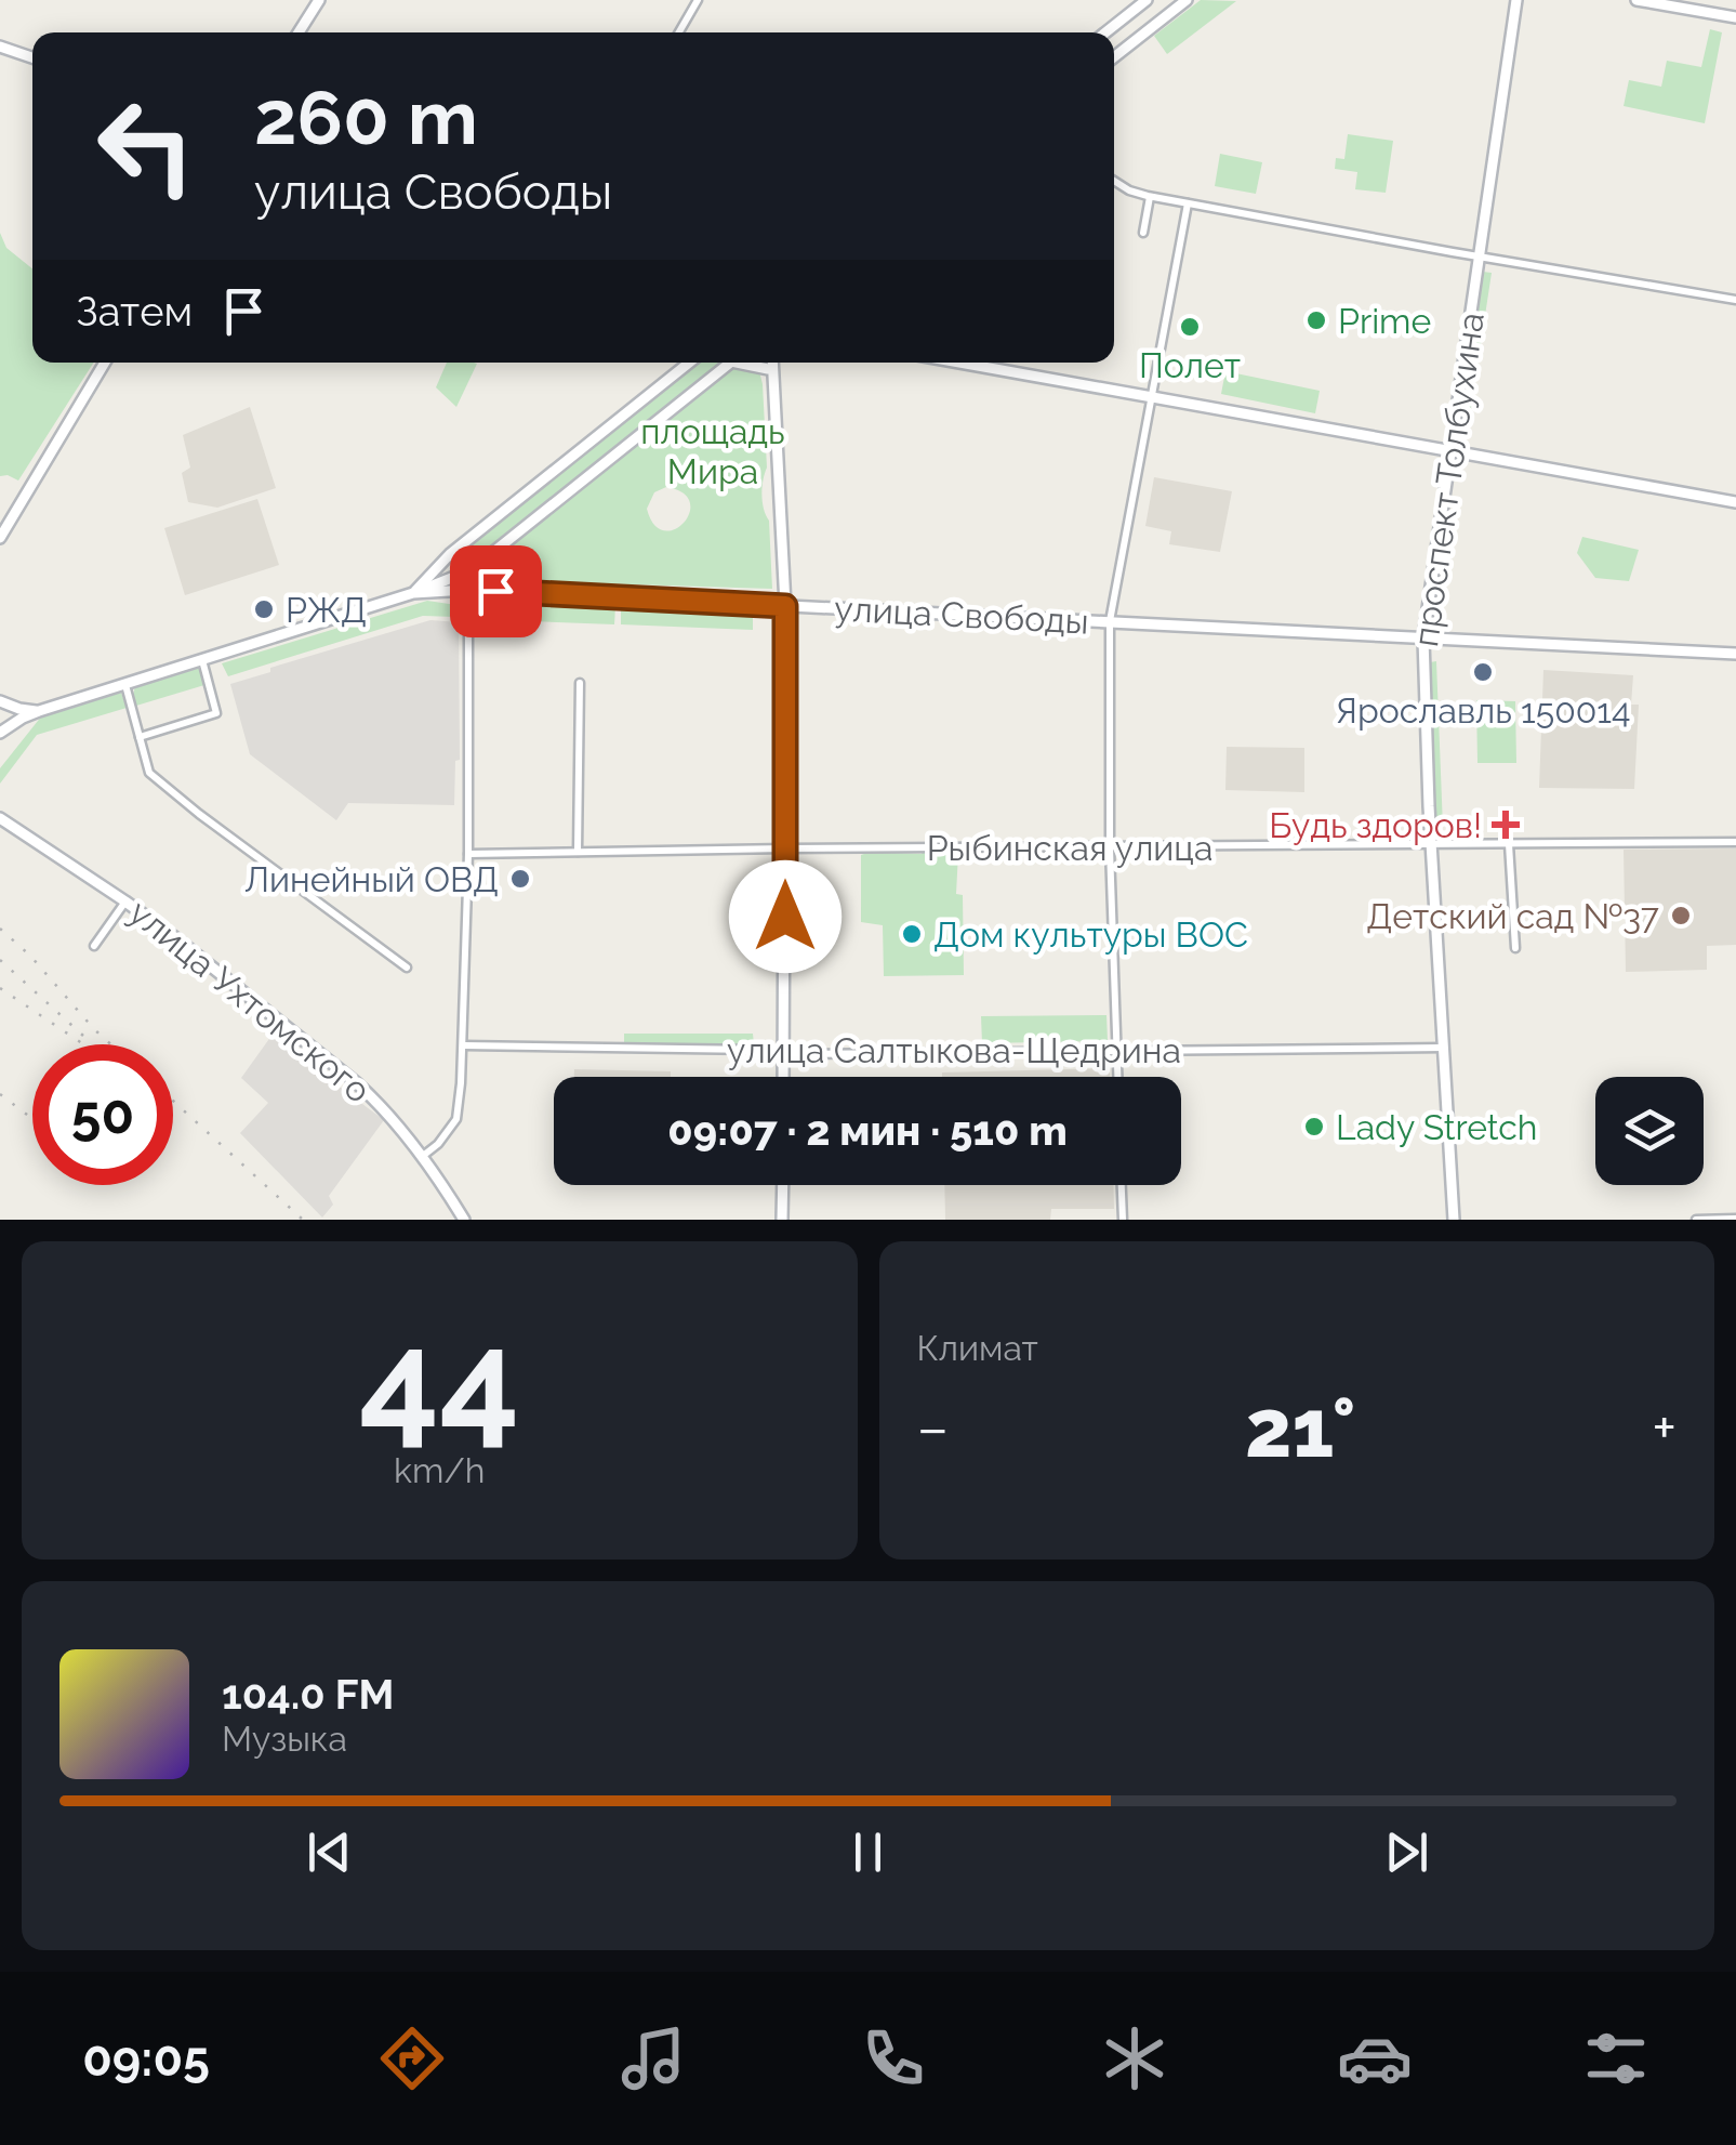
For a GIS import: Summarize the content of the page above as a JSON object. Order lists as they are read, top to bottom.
{
  "streets": {
    "main road": ["проспект Толбухина", "улица Свободы", "улица Ухтомского"],
    "street": ["Рыбинская улица", "улица Салтыкова-Щедрина"]
  },
  "crossings": [
    ["проспект Толбухина", "улица Свободы"],
    ["проспект Толбухина", "Рыбинская улица"],
    ["проспект Толбухина", "улица Салтыкова-Щедрина"]
  ],
  "parks": ["площадь Мира"],
  "places": {
    "other": [
      "Prime",
      "Полет",
      "РЖД",
      "Ярославль 150014",
      "Линейный ОВД",
      "Детский сад №37",
      "Дом культуры ВОС",
      "Lady Stretch"
    ],
    "health": ["Будь здоров!"]
  },
  "page": {
    "turn": ["260 m", "улица Свободы"],
    "then": "Затем",
    "limit": "50",
    "trip": "09:07 · 2 мин · 510 m",
    "tile": [
      ["44", "km/h"],
      "Климат"
    ],
    "heat": ["−", "21°", "+"],
    "song": ["104.0 FM", "Музыка"],
    "tabs": "09:05"
  }
}
